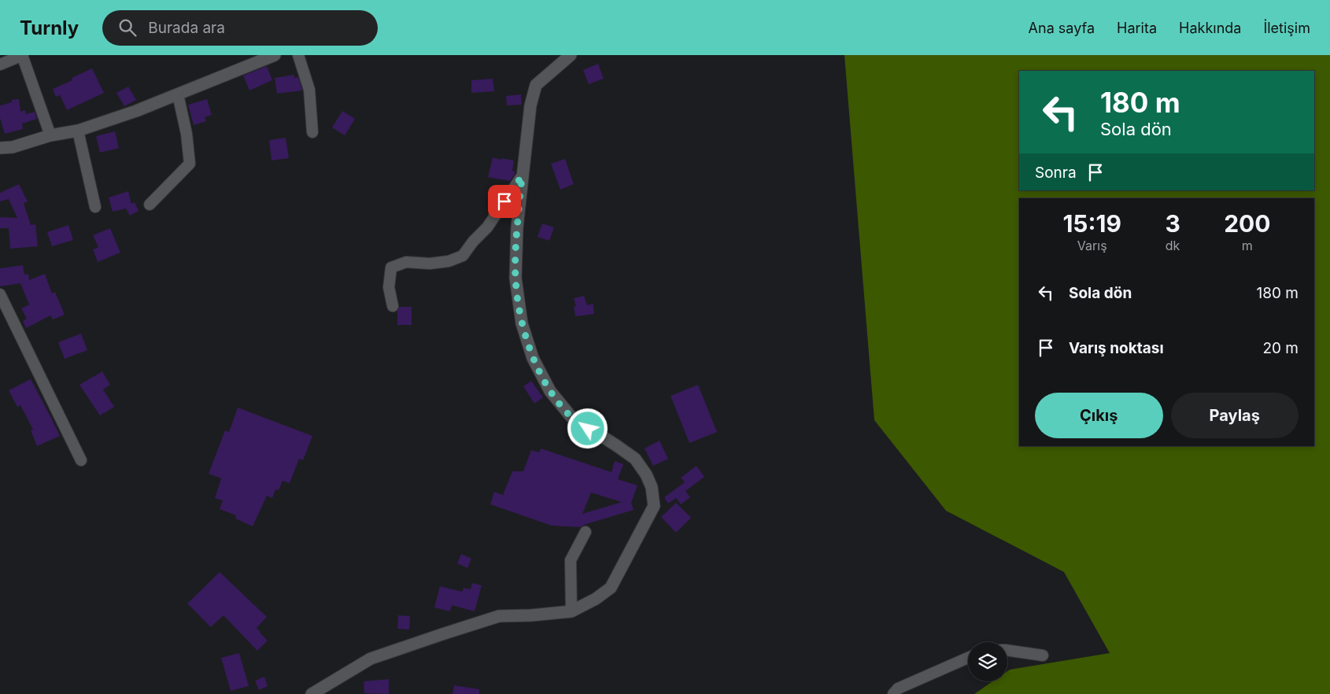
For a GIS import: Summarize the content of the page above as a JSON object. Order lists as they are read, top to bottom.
{
  "page": {
    "header": "Turnly",
    "search": "Burada ara",
    "nav": [
      "Ana sayfa",
      "Harita",
      "Hakkında",
      "İletişim"
    ],
    "turn": ["180 m", "Sola dön"],
    "then": "Sonra",
    "eta": [
      "15:19",
      "Varış",
      "3",
      "dk",
      "200",
      "m"
    ],
    "list": [
      {
        "name": "Sola dön",
        "value": "180 m"
      },
      {
        "name": "Varış noktası",
        "value": "20 m"
      }
    ],
    "buttons": ["Çıkış", "Paylaş"]
  }
}
